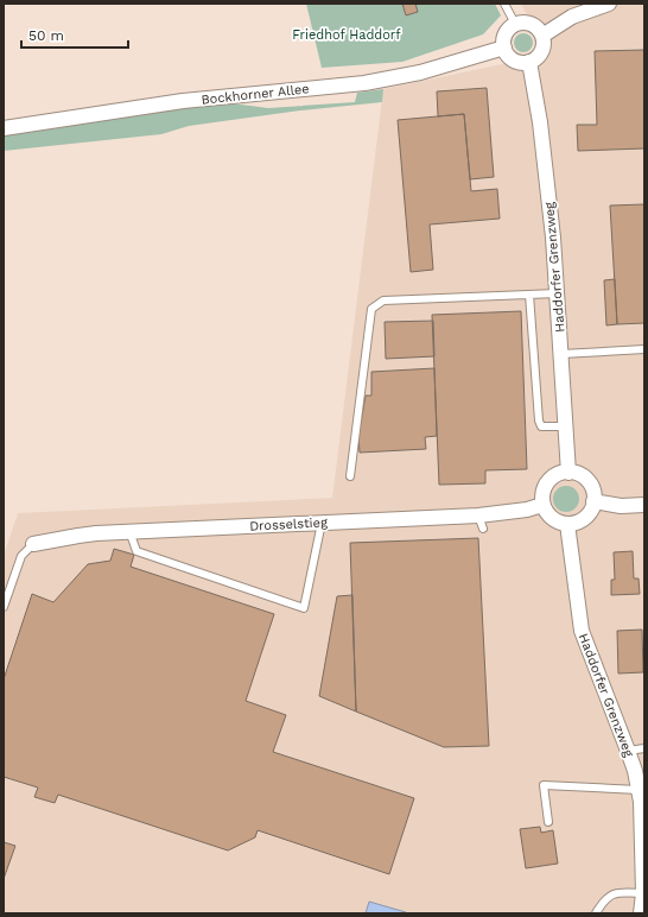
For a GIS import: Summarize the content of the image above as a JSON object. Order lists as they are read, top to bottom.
{
  "streets": {
    "street": ["Bockhorner Allee", "Haddorfer Grenzweg", "Drosselstieg"]
  },
  "crossings": [
    ["Bockhorner Allee", "Haddorfer Grenzweg"],
    ["Haddorfer Grenzweg", "Drosselstieg"]
  ],
  "parks": ["Friedhof Haddorf"],
  "scale_bar": "50 m"
}
